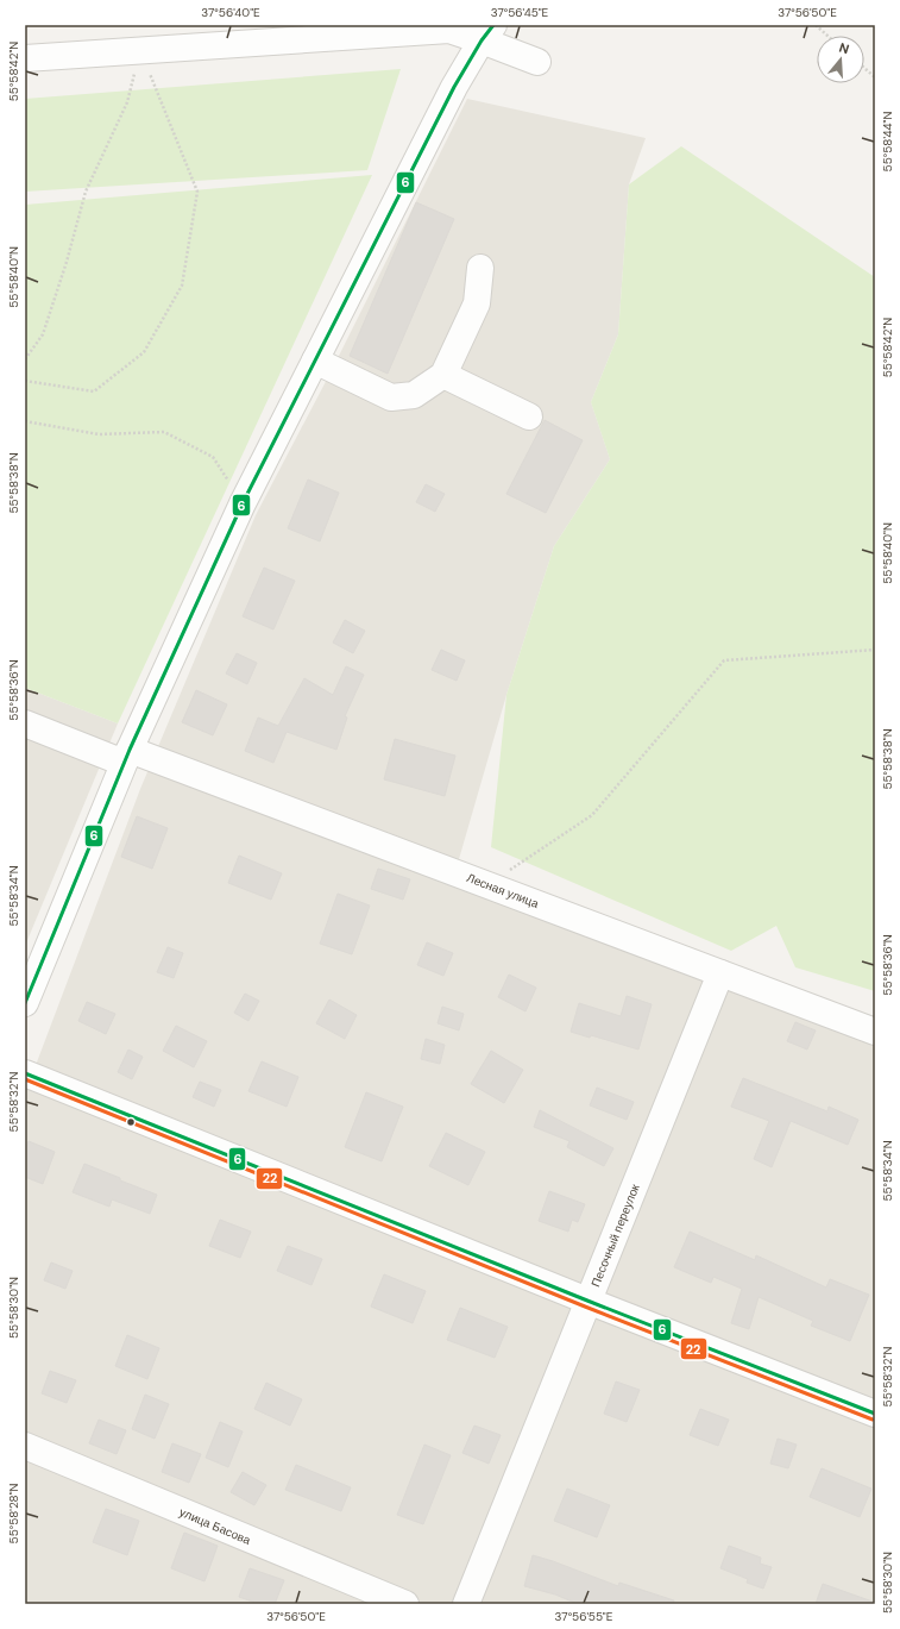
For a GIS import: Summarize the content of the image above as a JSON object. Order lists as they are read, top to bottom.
{
  "streets": {
    "street": ["Лесная улица", "Песочный переулок", "улица Басова"]
  },
  "crossings": [
    ["Лесная улица", "Песочный переулок"]
  ],
  "lines": ["transit line 6", "transit line 22"],
  "north": "top",
  "coordinates": [
    "37°56'40\"E",
    "37°56'45\"E",
    "37°56'50\"E",
    "55°58'42\"N",
    "55°58'44\"N",
    "55°58'40\"N",
    "55°58'38\"N",
    "55°58'36\"N",
    "55°58'34\"N",
    "55°58'32\"N",
    "55°58'30\"N",
    "55°58'28\"N",
    "37°56'55\"E"
  ]
}
